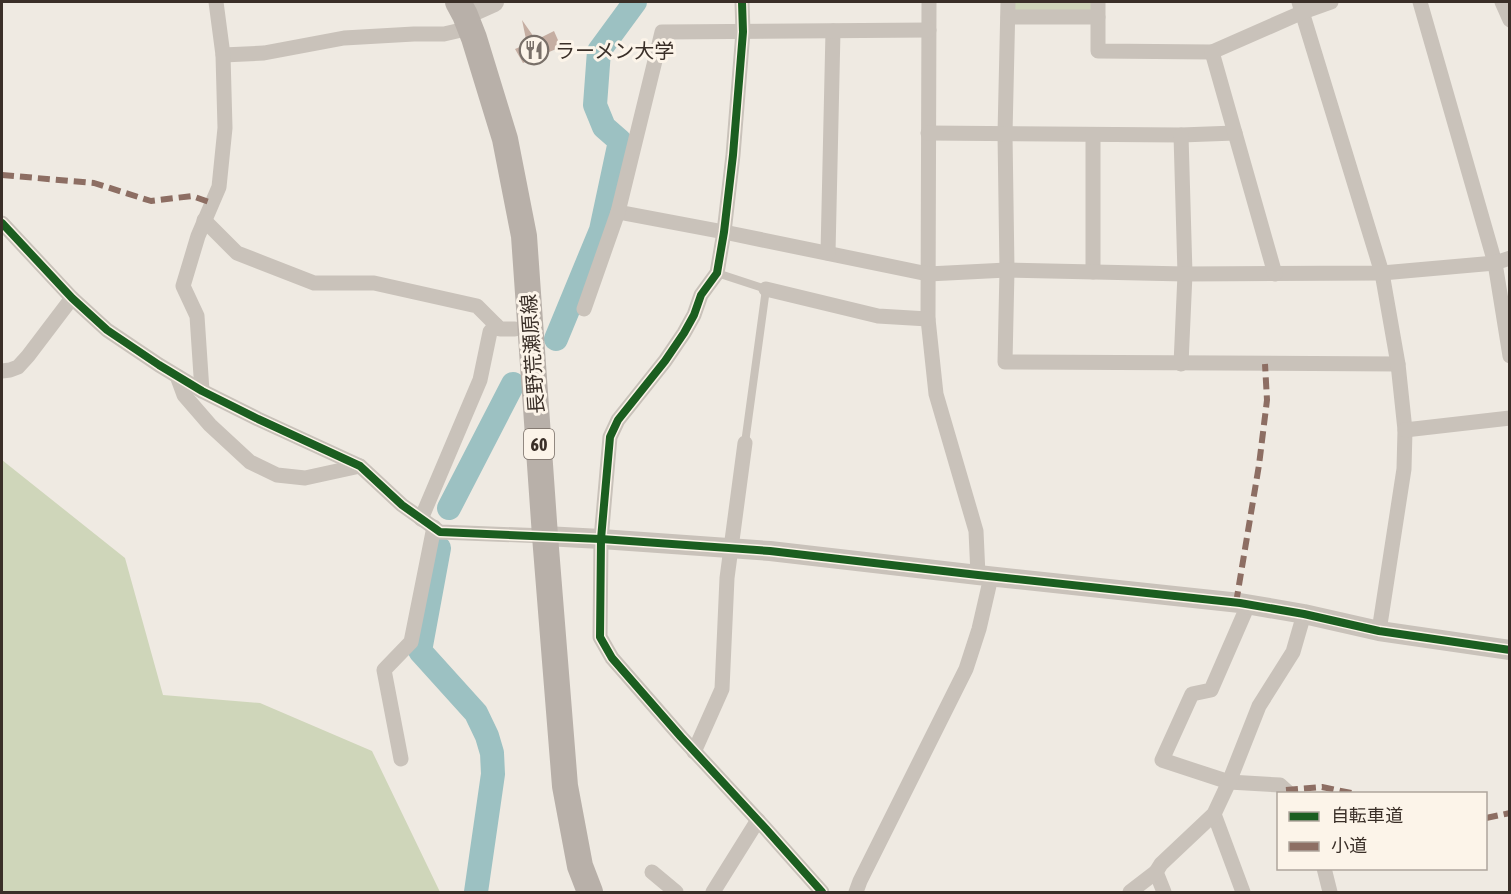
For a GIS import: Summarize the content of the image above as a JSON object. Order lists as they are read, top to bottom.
{
  "streets": {
    "main road": ["長野荒瀬原線", "60"]
  },
  "places": {
    "restaurant": ["ラーメン大学"]
  },
  "legend": ["自転車道", "小道"]
}
